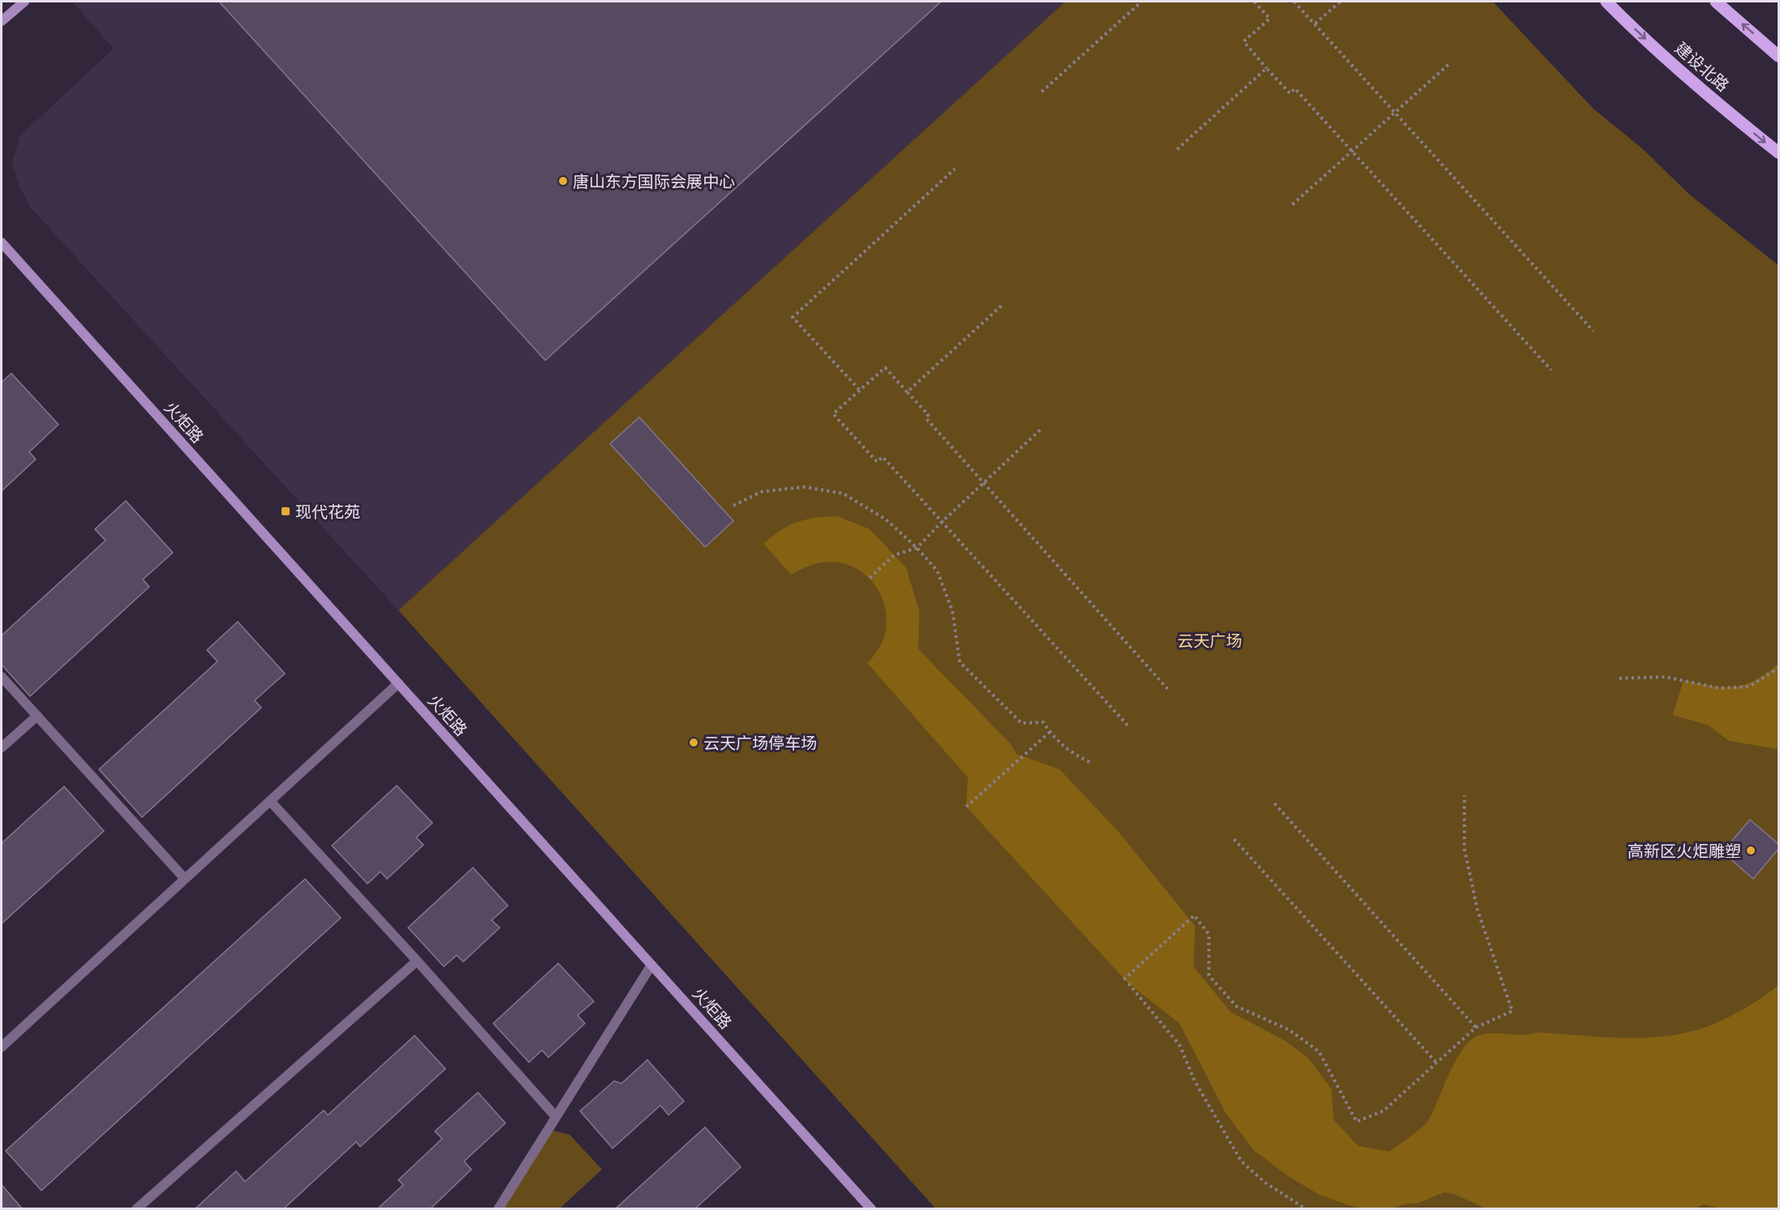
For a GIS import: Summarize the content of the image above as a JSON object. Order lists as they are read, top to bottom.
{
  "streets": {
    "main road": ["建设北路"],
    "street": ["火炬路"]
  },
  "parks": ["云天广场"],
  "places": {
    "other": ["唐山东方国际会展中心", "云天广场停车场", "高新区火炬雕塑"],
    "transit": ["现代花苑"]
  }
}
